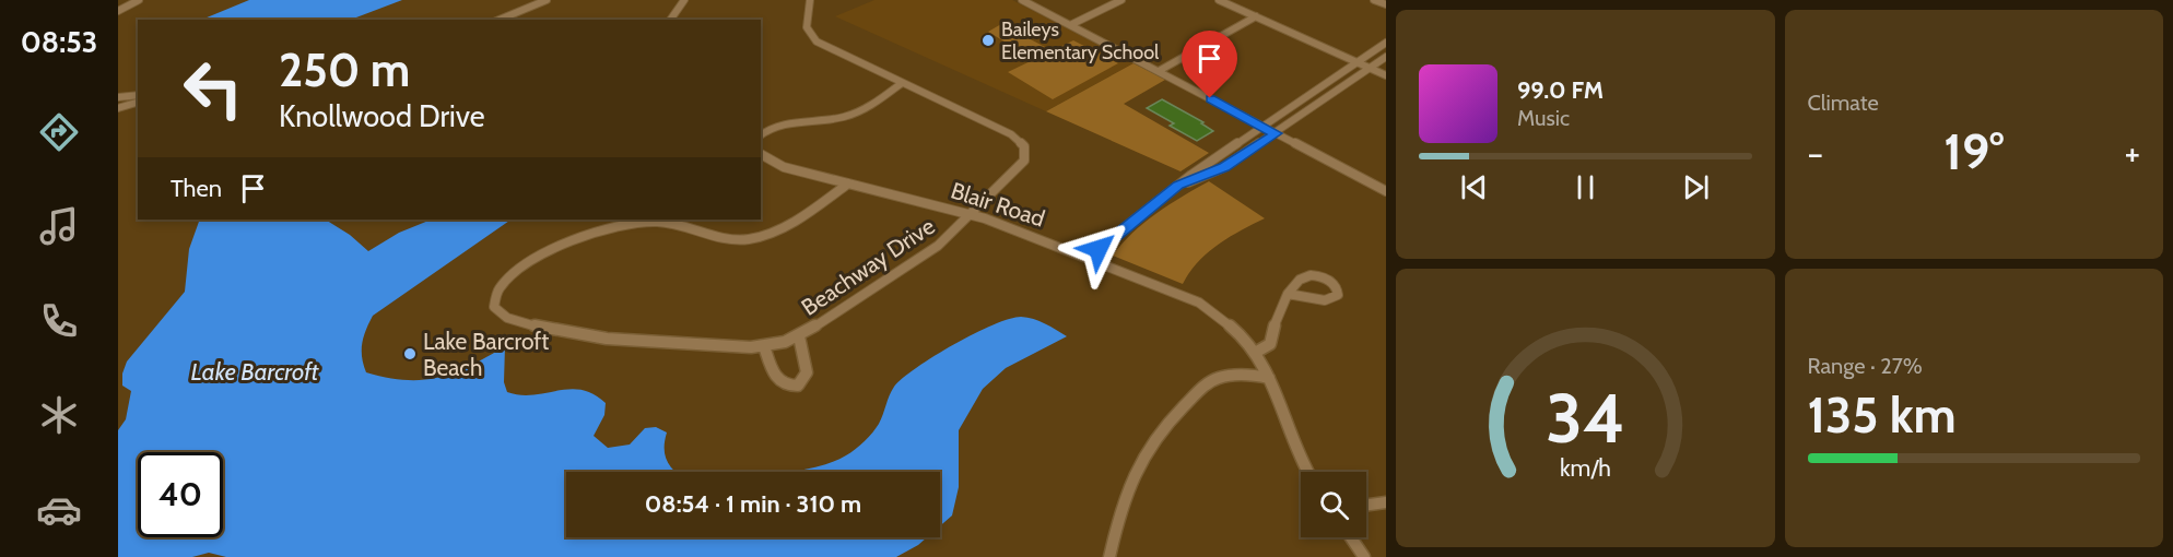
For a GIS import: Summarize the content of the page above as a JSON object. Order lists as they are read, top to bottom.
{
  "streets": {
    "street": ["Blair Road", "Beachway Drive"]
  },
  "crossings": [
    ["Blair Road", "Beachway Drive"]
  ],
  "water": ["Lake Barcroft"],
  "places": ["Baileys Elementary School", "Lake Barcroft Beach"],
  "page": {
    "tabs": "08:53",
    "tile": [
      "Climate",
      ["Range · 27%", "135 km"]
    ],
    "turn": ["250 m", "Knollwood Drive"],
    "song": ["99.0 FM", "Music"],
    "heat": ["−", "19°", "+"],
    "then": "Then",
    "limit": "40",
    "trip": "08:54 · 1 min · 310 m",
    "gauge": ["34", "km/h"]
  }
}
